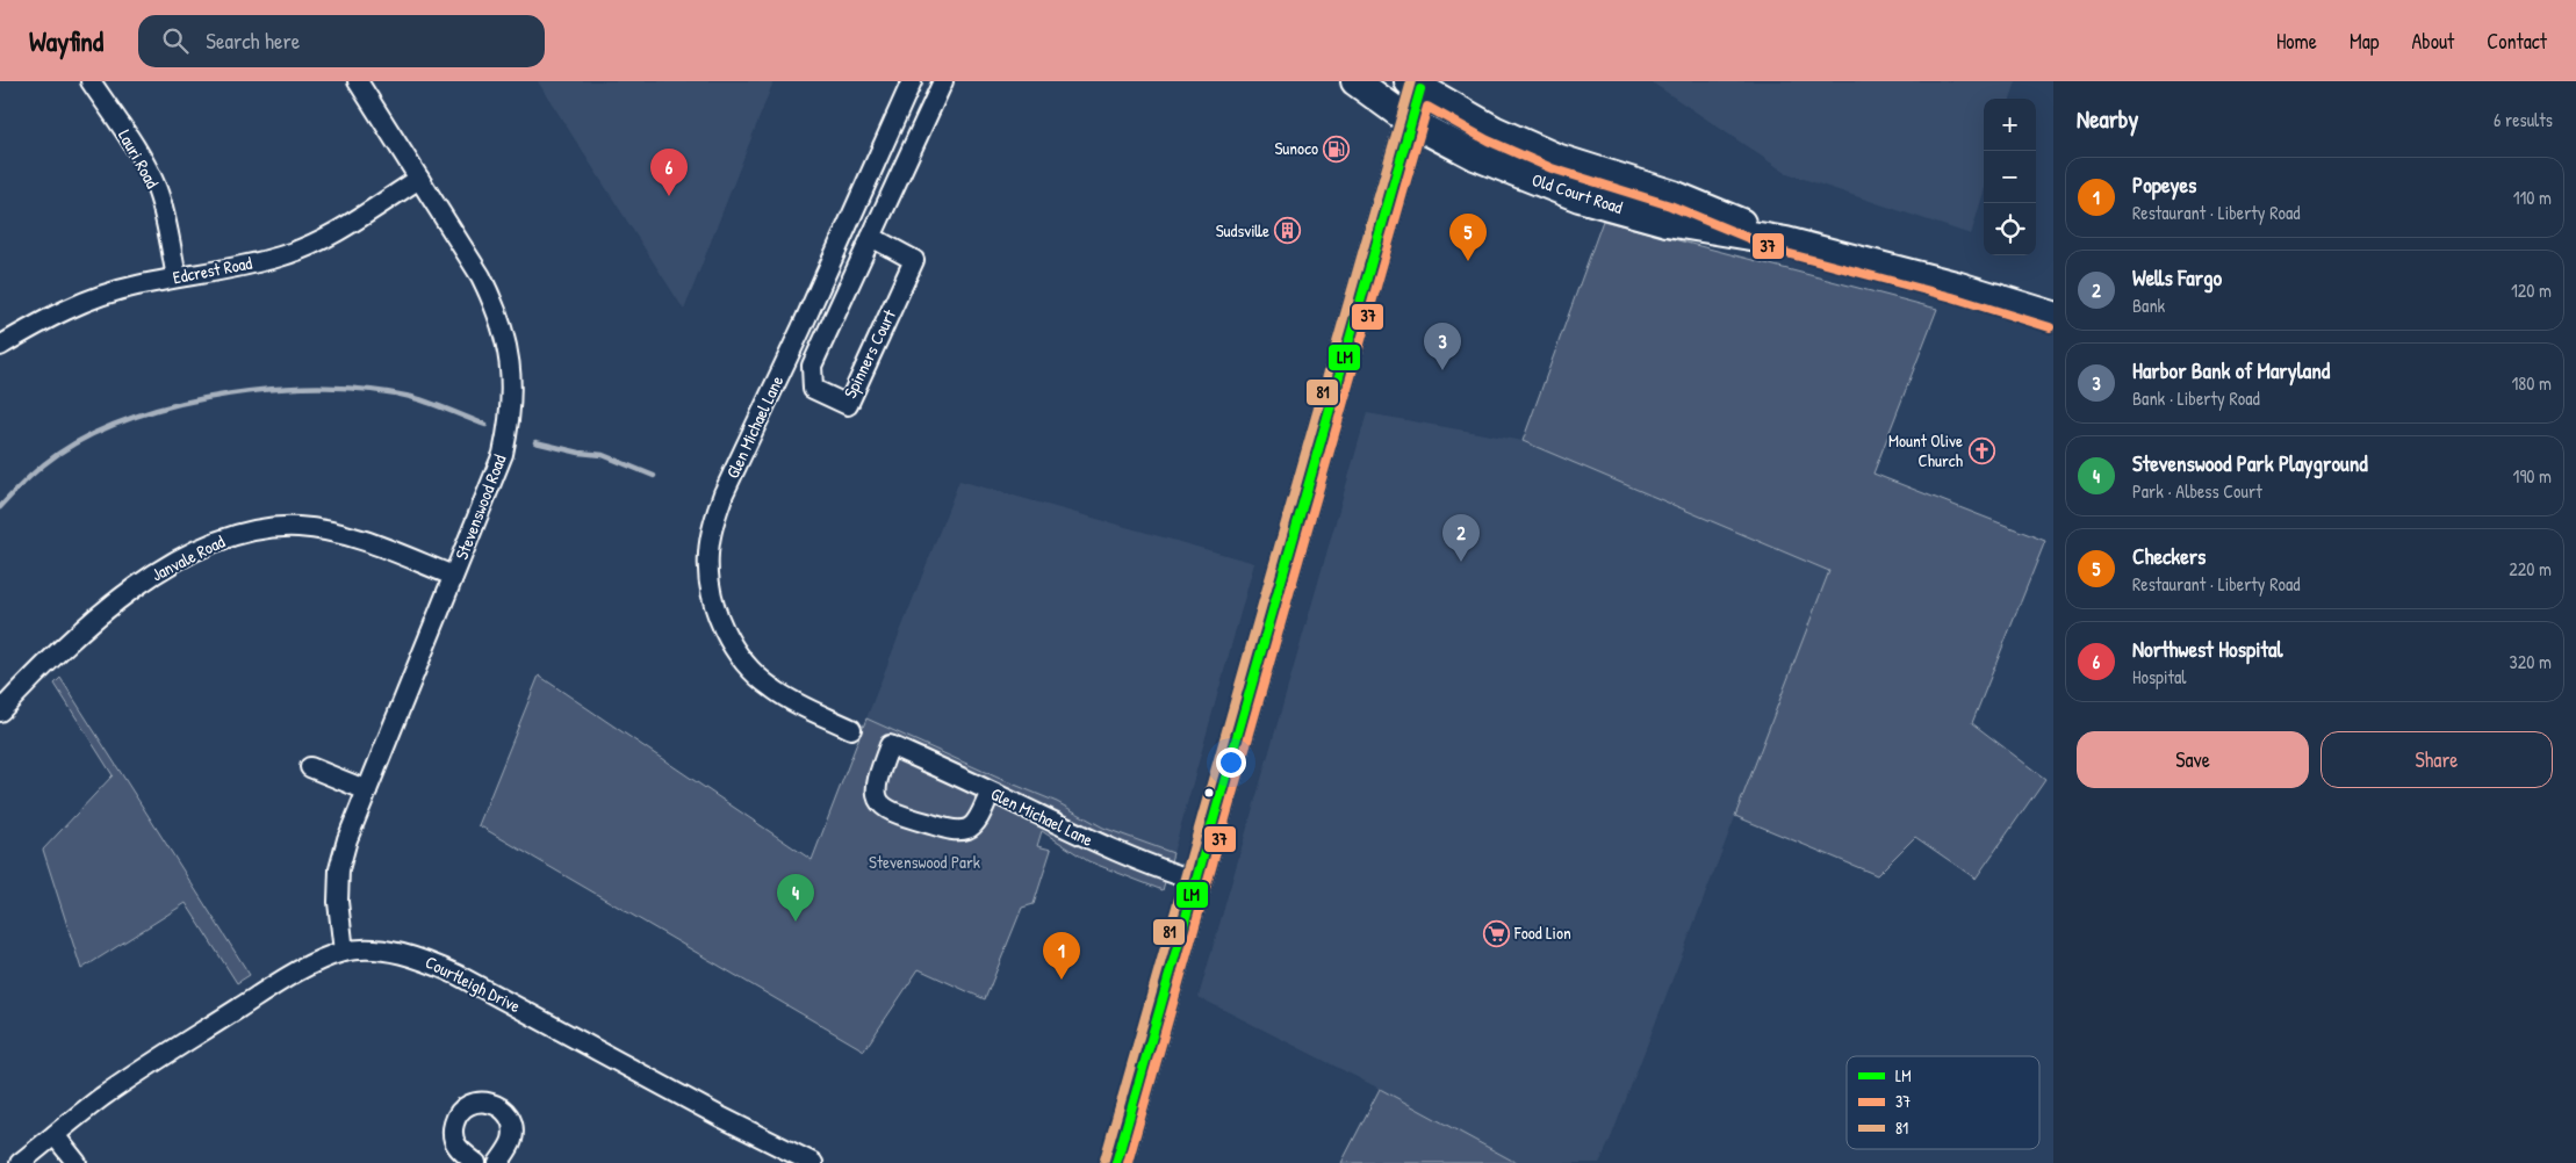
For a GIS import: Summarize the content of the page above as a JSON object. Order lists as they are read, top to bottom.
{
  "streets": {
    "main road": ["Old Court Road"],
    "street": [
      "Lauri Road",
      "Edcrest Road",
      "Spinners Court",
      "Glen Michael Lane",
      "Stevenswood Road",
      "Janvale Road",
      "Courtleigh Drive"
    ]
  },
  "crossings": [
    ["Lauri Road", "Edcrest Road"],
    ["Edcrest Road", "Stevenswood Road"],
    ["Stevenswood Road", "Janvale Road"],
    ["Stevenswood Road", "Courtleigh Drive"]
  ],
  "parks": ["Stevenswood Park"],
  "places": {
    "fuel station": ["Sunoco"],
    "building": ["Sudsville"],
    "church": ["Mount Olive Church"],
    "supermarket": ["Food Lion"]
  },
  "lines": ["transit line 81", "transit line LM", "transit line 37"],
  "legend": ["LM", "37", "81"],
  "page": {
    "header": "Wayfind",
    "search": "Search here",
    "nav": [
      "Home",
      "Map",
      "About",
      "Contact"
    ],
    "heading": ["Nearby", "6 results"],
    "map_buttons": ["+", "−"],
    "pins": [
      "6",
      "5",
      "3",
      "2",
      "4",
      "1"
    ],
    "list": [
      {
        "mark": "1",
        "name": "Popeyes",
        "note": "Restaurant · Liberty Road",
        "value": "110 m"
      },
      {
        "mark": "2",
        "name": "Wells Fargo",
        "note": "Bank",
        "value": "120 m"
      },
      {
        "mark": "3",
        "name": "Harbor Bank of Maryland",
        "note": "Bank · Liberty Road",
        "value": "180 m"
      },
      {
        "mark": "4",
        "name": "Stevenswood Park Playground",
        "note": "Park · Albess Court",
        "value": "190 m"
      },
      {
        "mark": "5",
        "name": "Checkers",
        "note": "Restaurant · Liberty Road",
        "value": "220 m"
      },
      {
        "mark": "6",
        "name": "Northwest Hospital",
        "note": "Hospital",
        "value": "320 m"
      }
    ],
    "buttons": ["Save", "Share"]
  }
}
